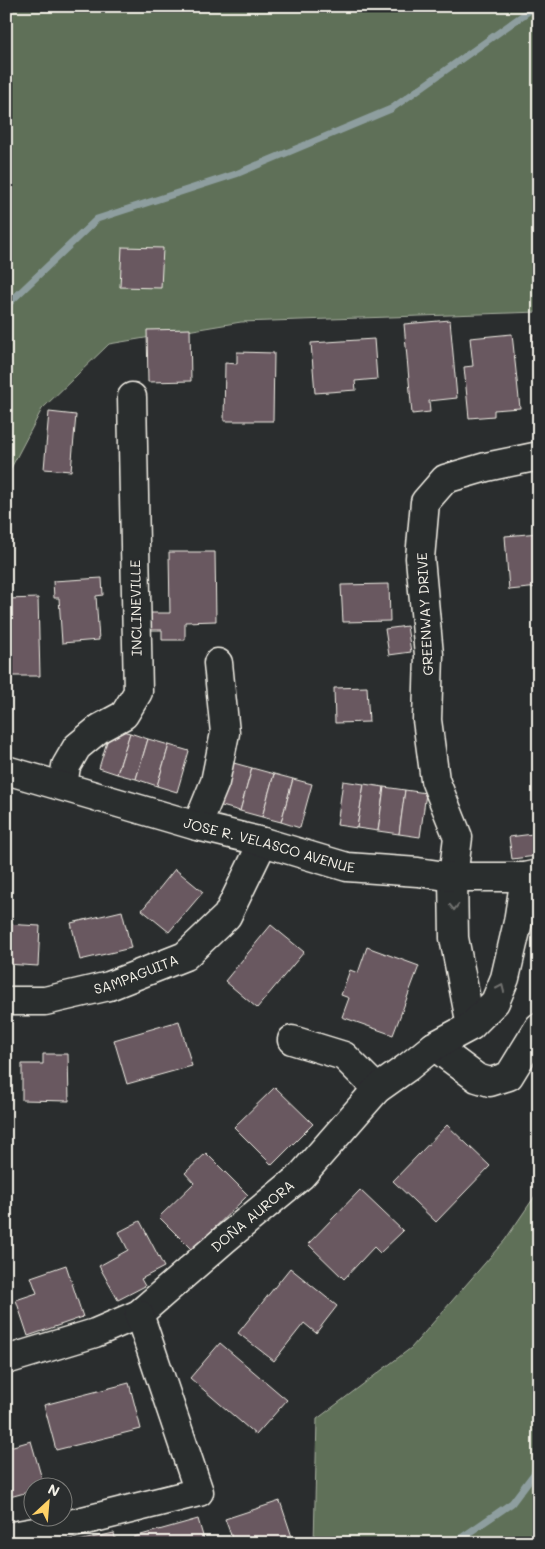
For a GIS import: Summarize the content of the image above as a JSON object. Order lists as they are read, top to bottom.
{
  "streets": {
    "street": [
      "INCLINEVILLE",
      "GREENWAY DRIVE",
      "JOSE R. VELASCO AVENUE",
      "SAMPAGUITA",
      "DOÑA AURORA"
    ]
  },
  "crossings": [
    ["INCLINEVILLE", "JOSE R. VELASCO AVENUE"],
    ["GREENWAY DRIVE", "JOSE R. VELASCO AVENUE"],
    ["JOSE R. VELASCO AVENUE", "SAMPAGUITA"],
    ["JOSE R. VELASCO AVENUE", "DOÑA AURORA"]
  ],
  "north": "top right"
}
